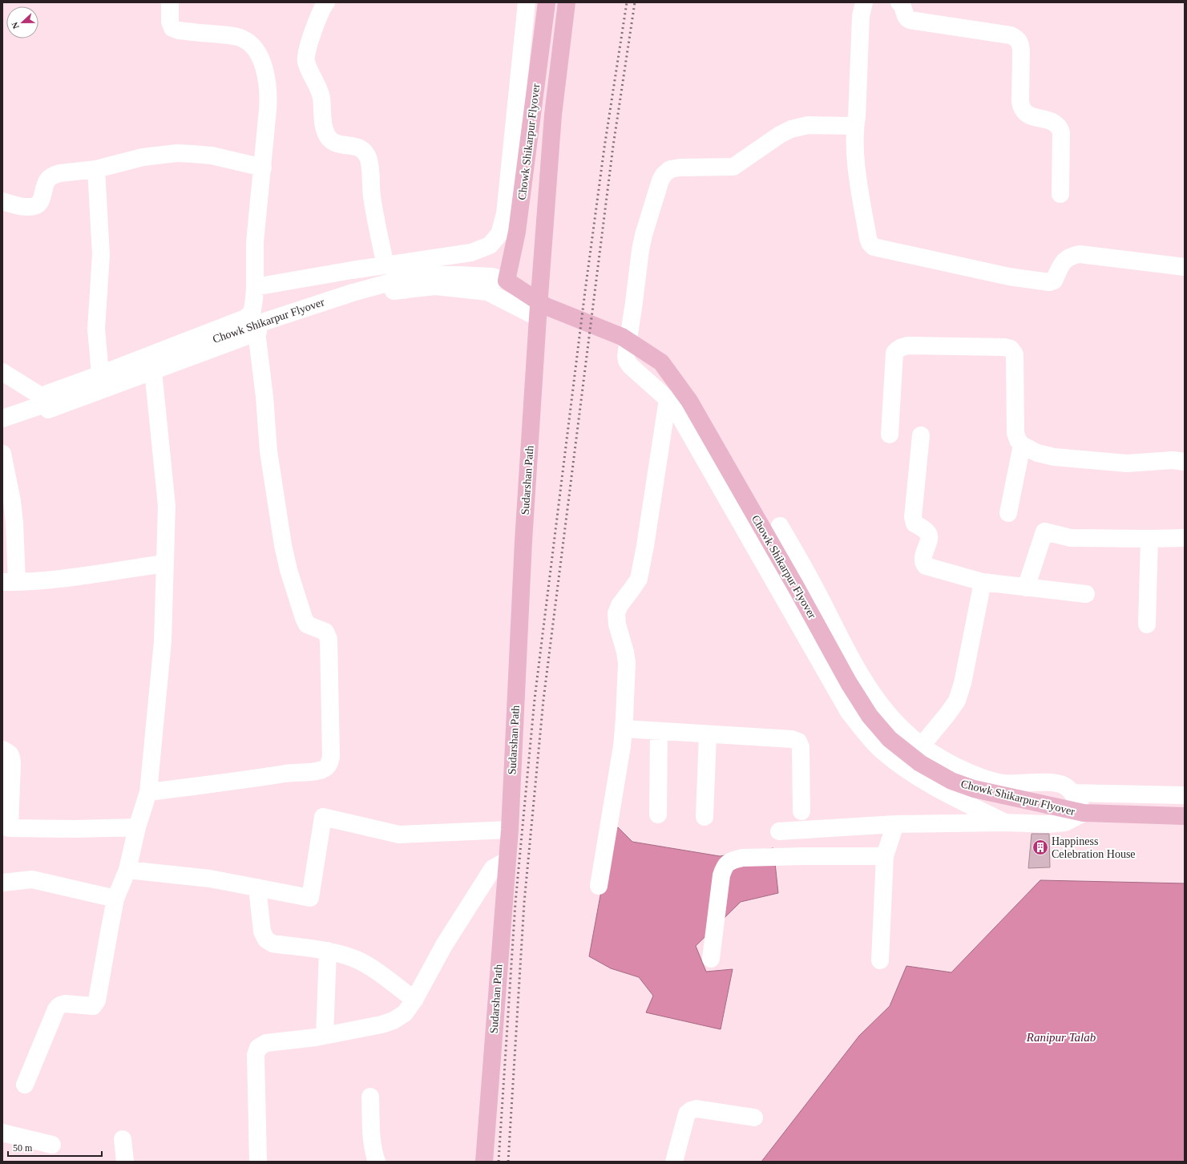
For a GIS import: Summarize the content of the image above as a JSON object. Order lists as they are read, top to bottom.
{
  "streets": {
    "main road": ["Chowk Shikarpur Flyover", "Sudarshan Path"]
  },
  "water": ["Ranipur Talab"],
  "places": {
    "building": ["Happiness Celebration House"]
  },
  "scale_bar": "50 m",
  "north": "left"
}
